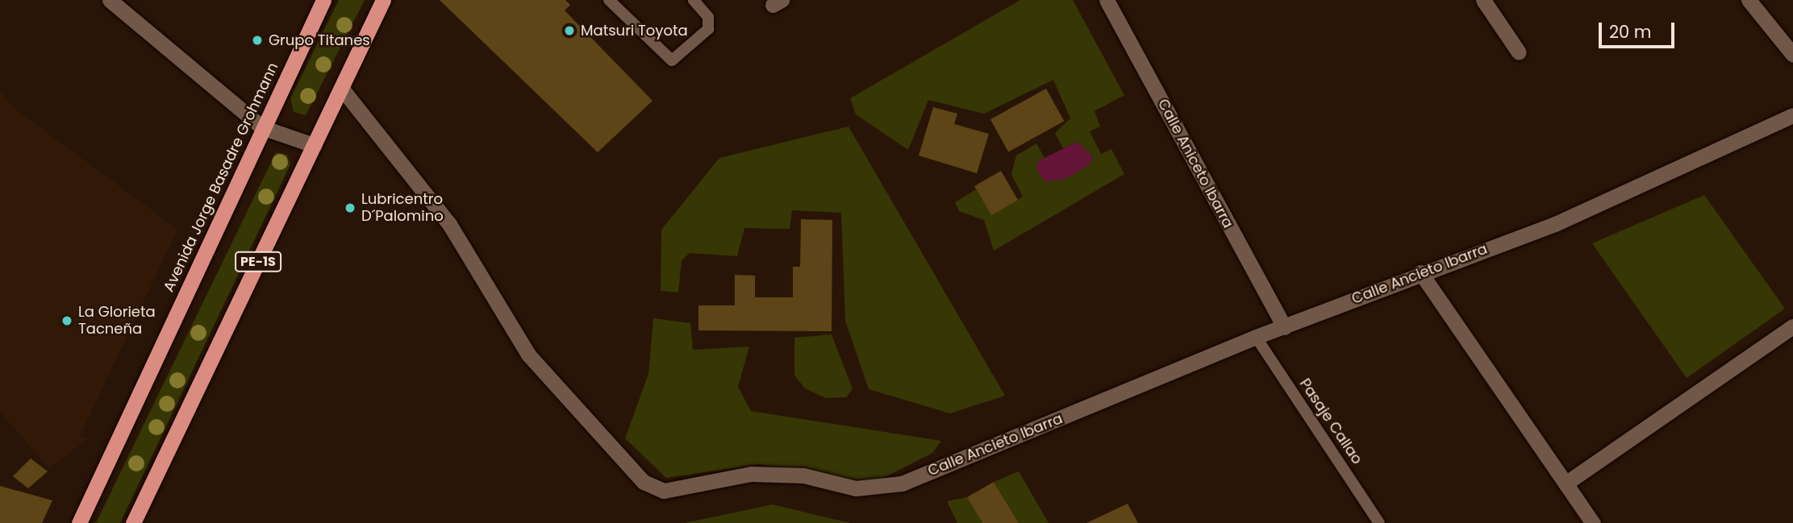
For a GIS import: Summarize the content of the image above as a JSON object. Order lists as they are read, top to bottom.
{
  "streets": {
    "highway": ["Avenida Jorge Basadre Grohmann", "PE-1S"],
    "street": ["Calle Aniceto Ibarra", "Calle Ancieto Ibarra"],
    "lane": ["Pasaje Callao"]
  },
  "crossings": [
    ["Calle Aniceto Ibarra", "Calle Ancieto Ibarra"],
    ["PE-1S", "Calle Ancieto Ibarra"],
    ["Calle Ancieto Ibarra", "Pasaje Callao"]
  ],
  "places": [
    "Matsuri Toyota",
    "Grupo Titanes",
    "Lubricentro D´Palomino",
    "La Glorieta Tacneña"
  ],
  "scale_bar": "20 m"
}
